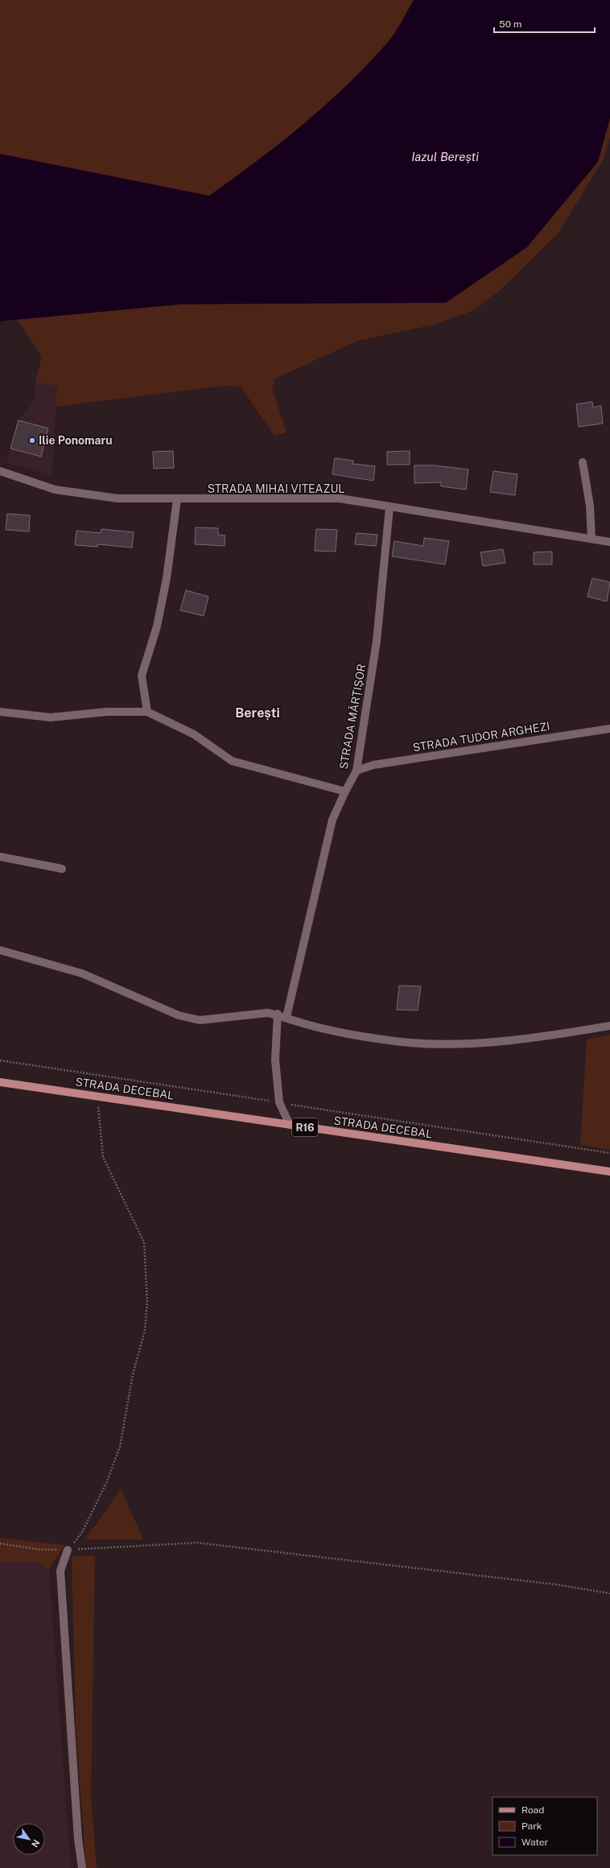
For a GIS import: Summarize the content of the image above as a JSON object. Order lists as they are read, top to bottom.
{
  "streets": {
    "main road": ["STRADA DECEBAL", "R16"],
    "street": ["STRADA MIHAI VITEAZUL", "STRADA MĂRȚIȘOR", "STRADA TUDOR ARGHEZI"]
  },
  "crossings": [
    ["STRADA MIHAI VITEAZUL", "STRADA MĂRȚIȘOR"],
    ["STRADA MĂRȚIȘOR", "STRADA TUDOR ARGHEZI"]
  ],
  "districts": ["Berești"],
  "water": ["Iazul Berești"],
  "places": ["Ilie Ponomaru"],
  "legend": ["Road", "Park", "Water"],
  "scale_bar": "50 m",
  "north": "bottom right"
}
